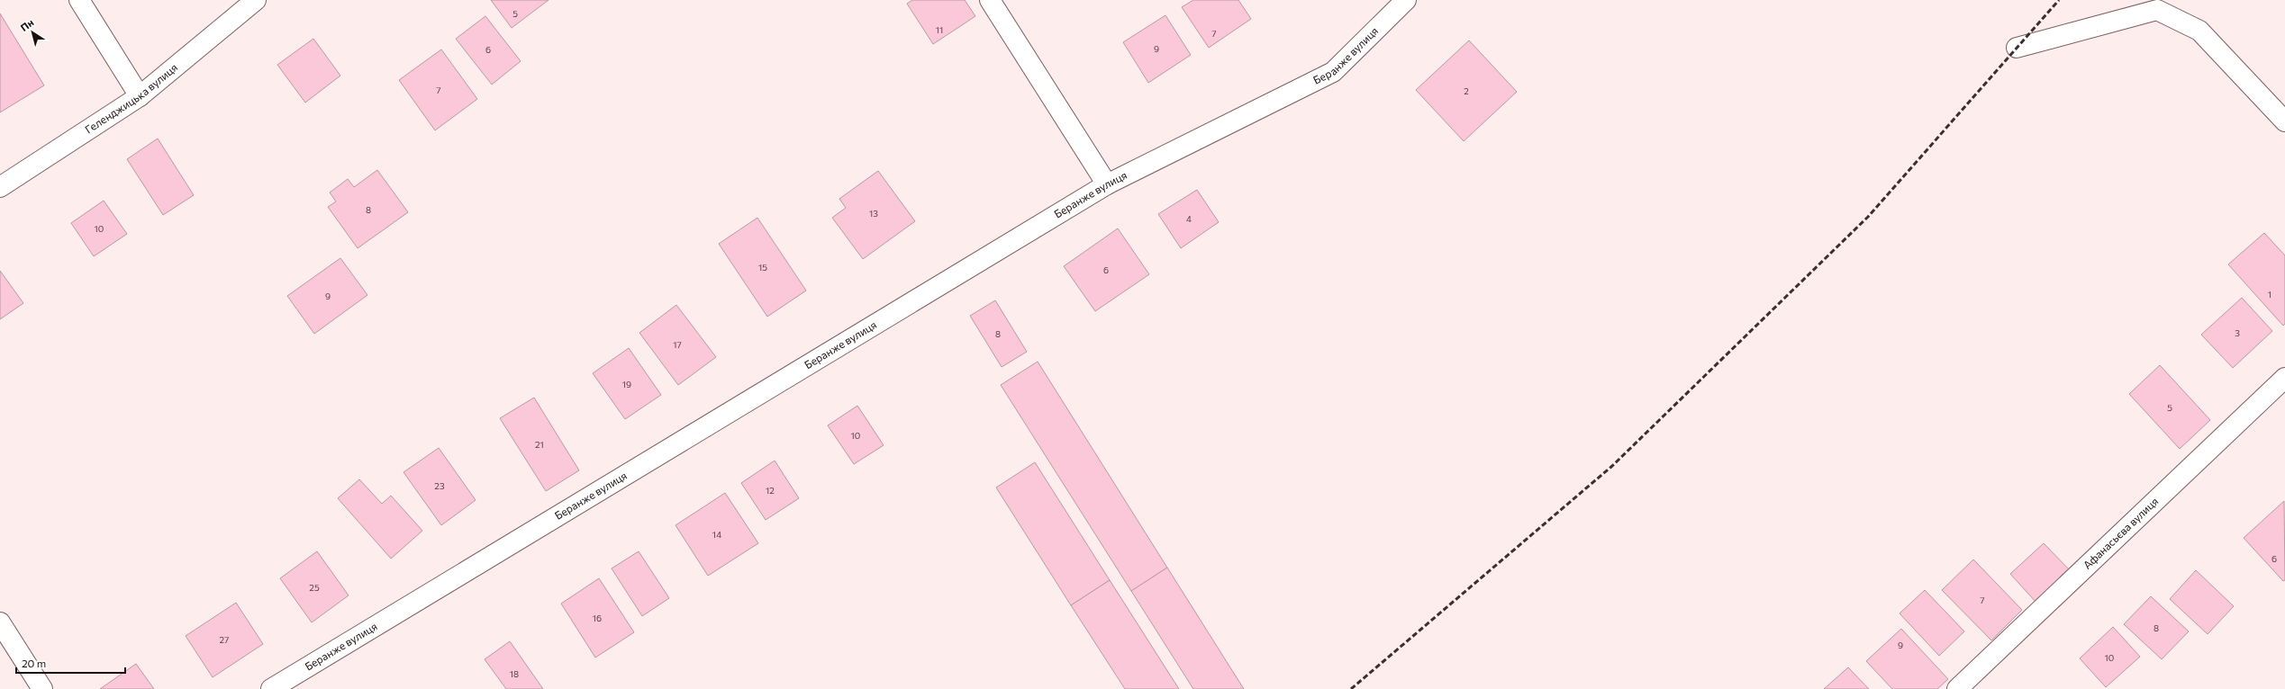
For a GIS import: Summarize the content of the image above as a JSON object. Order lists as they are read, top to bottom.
{
  "streets": {
    "street": ["Беранже вулиця", "Геленджицька вулиця", "Афанасьєва вулиця"]
  },
  "house_numbers": [
    "5",
    "11",
    "7",
    "9",
    "6",
    "7",
    "2",
    "8",
    "13",
    "4",
    "10",
    "15",
    "6",
    "1",
    "9",
    "3",
    "8",
    "17",
    "19",
    "5",
    "10",
    "21",
    "23",
    "12",
    "14",
    "6",
    "25",
    "7",
    "16",
    "8",
    "27",
    "9",
    "10",
    "18"
  ],
  "scale_bar": "20 m",
  "north": "top left"
}
